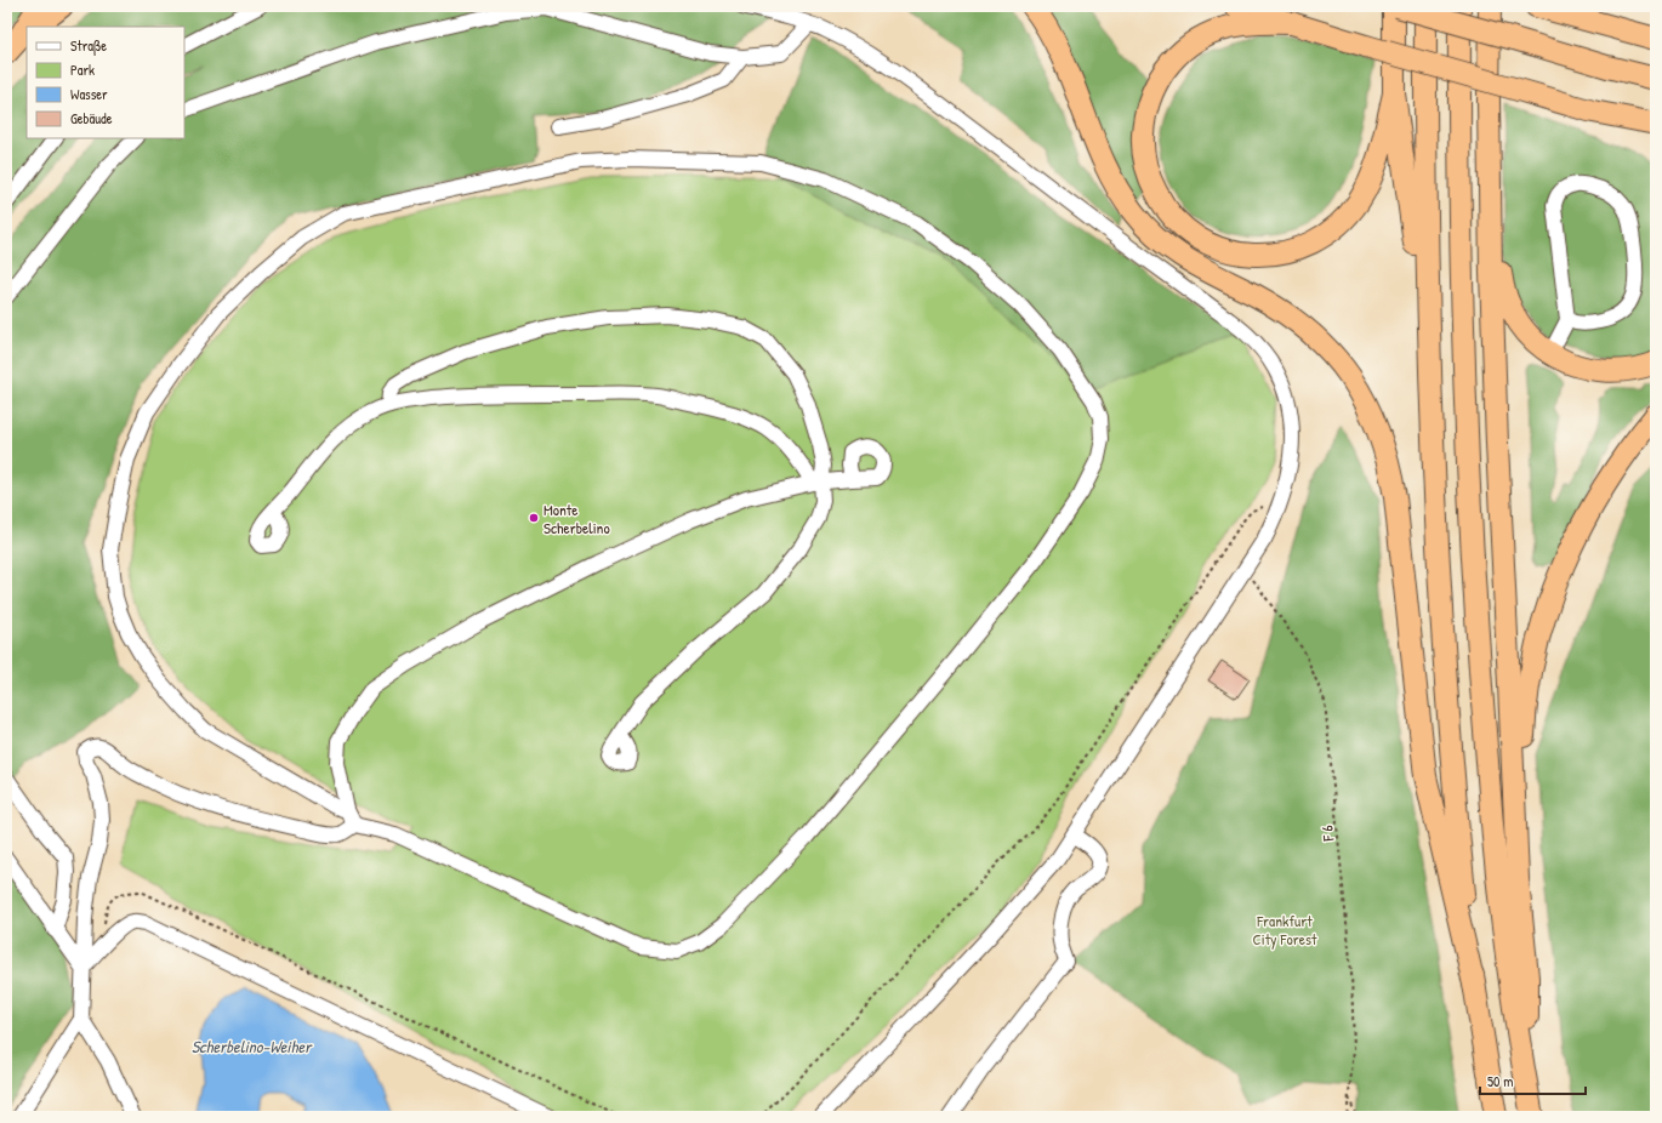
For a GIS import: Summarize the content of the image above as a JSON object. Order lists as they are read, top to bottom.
{
  "streets": {
    "path": ["F 6"]
  },
  "water": ["Scherbelino-Weiher"],
  "parks": ["Frankfurt City Forest"],
  "places": ["Monte Scherbelino"],
  "legend": [
    "Straße",
    "Park",
    "Wasser",
    "Gebäude"
  ],
  "scale_bar": "50 m"
}
